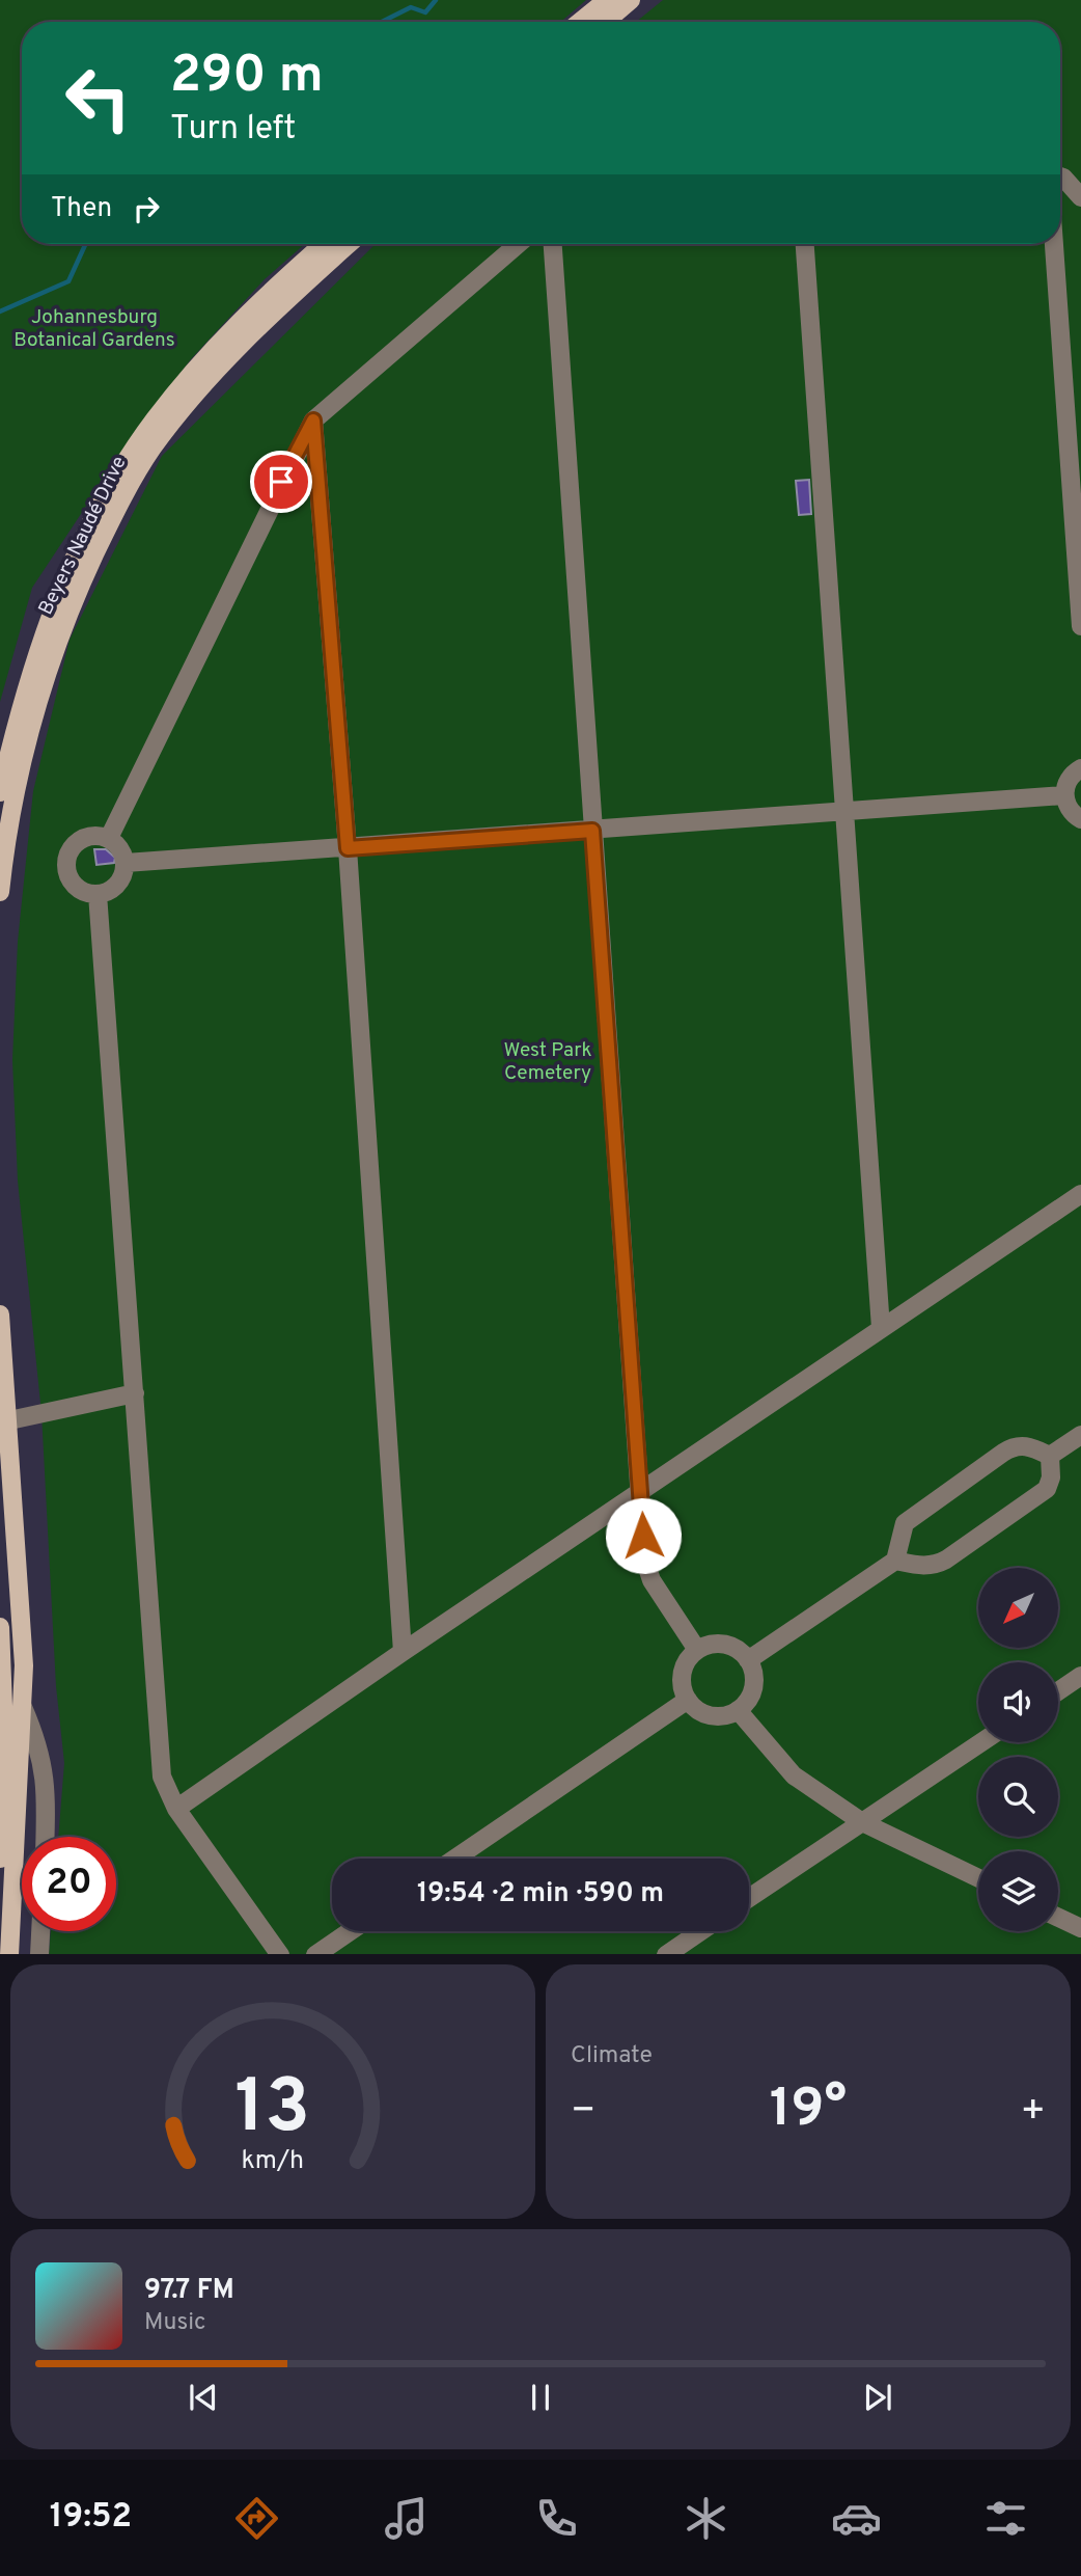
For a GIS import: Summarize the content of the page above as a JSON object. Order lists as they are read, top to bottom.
{
  "streets": {
    "main road": ["Beyers Naudé Drive"]
  },
  "parks": ["Johannesburg Botanical Gardens", "West Park Cemetery"],
  "north": "bottom left",
  "page": {
    "turn": ["290 m", "Turn left"],
    "then": "Then",
    "limit": "20",
    "trip": "19:54 · 2 min · 590 m",
    "tile": "Climate",
    "heat": ["−", "19°", "+"],
    "song": ["97.7 FM", "Music"],
    "tabs": "19:52",
    "gauge": ["13", "km/h"]
  }
}
